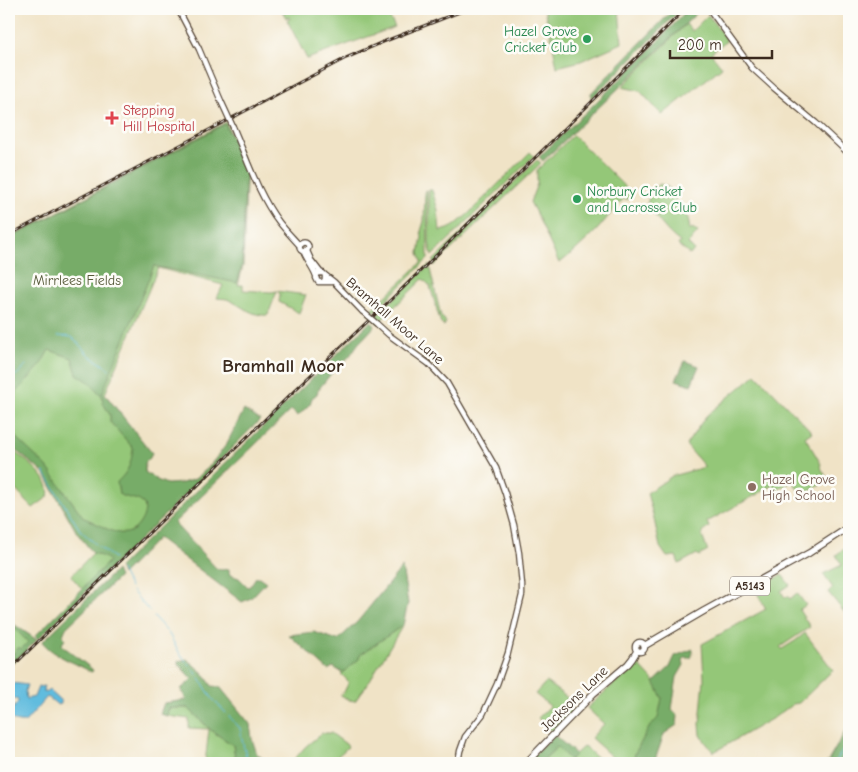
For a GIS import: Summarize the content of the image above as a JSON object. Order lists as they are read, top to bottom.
{
  "streets": {
    "main road": ["A5143", "Jacksons Lane"],
    "street": ["Bramhall Moor Lane"]
  },
  "districts": ["Bramhall Moor"],
  "parks": ["Mirrlees Fields"],
  "places": {
    "other": ["Hazel Grove Cricket Club", "Norbury Cricket and Lacrosse Club", "Hazel Grove High School"],
    "health": ["Stepping Hill Hospital"]
  },
  "scale_bar": "200 m"
}
